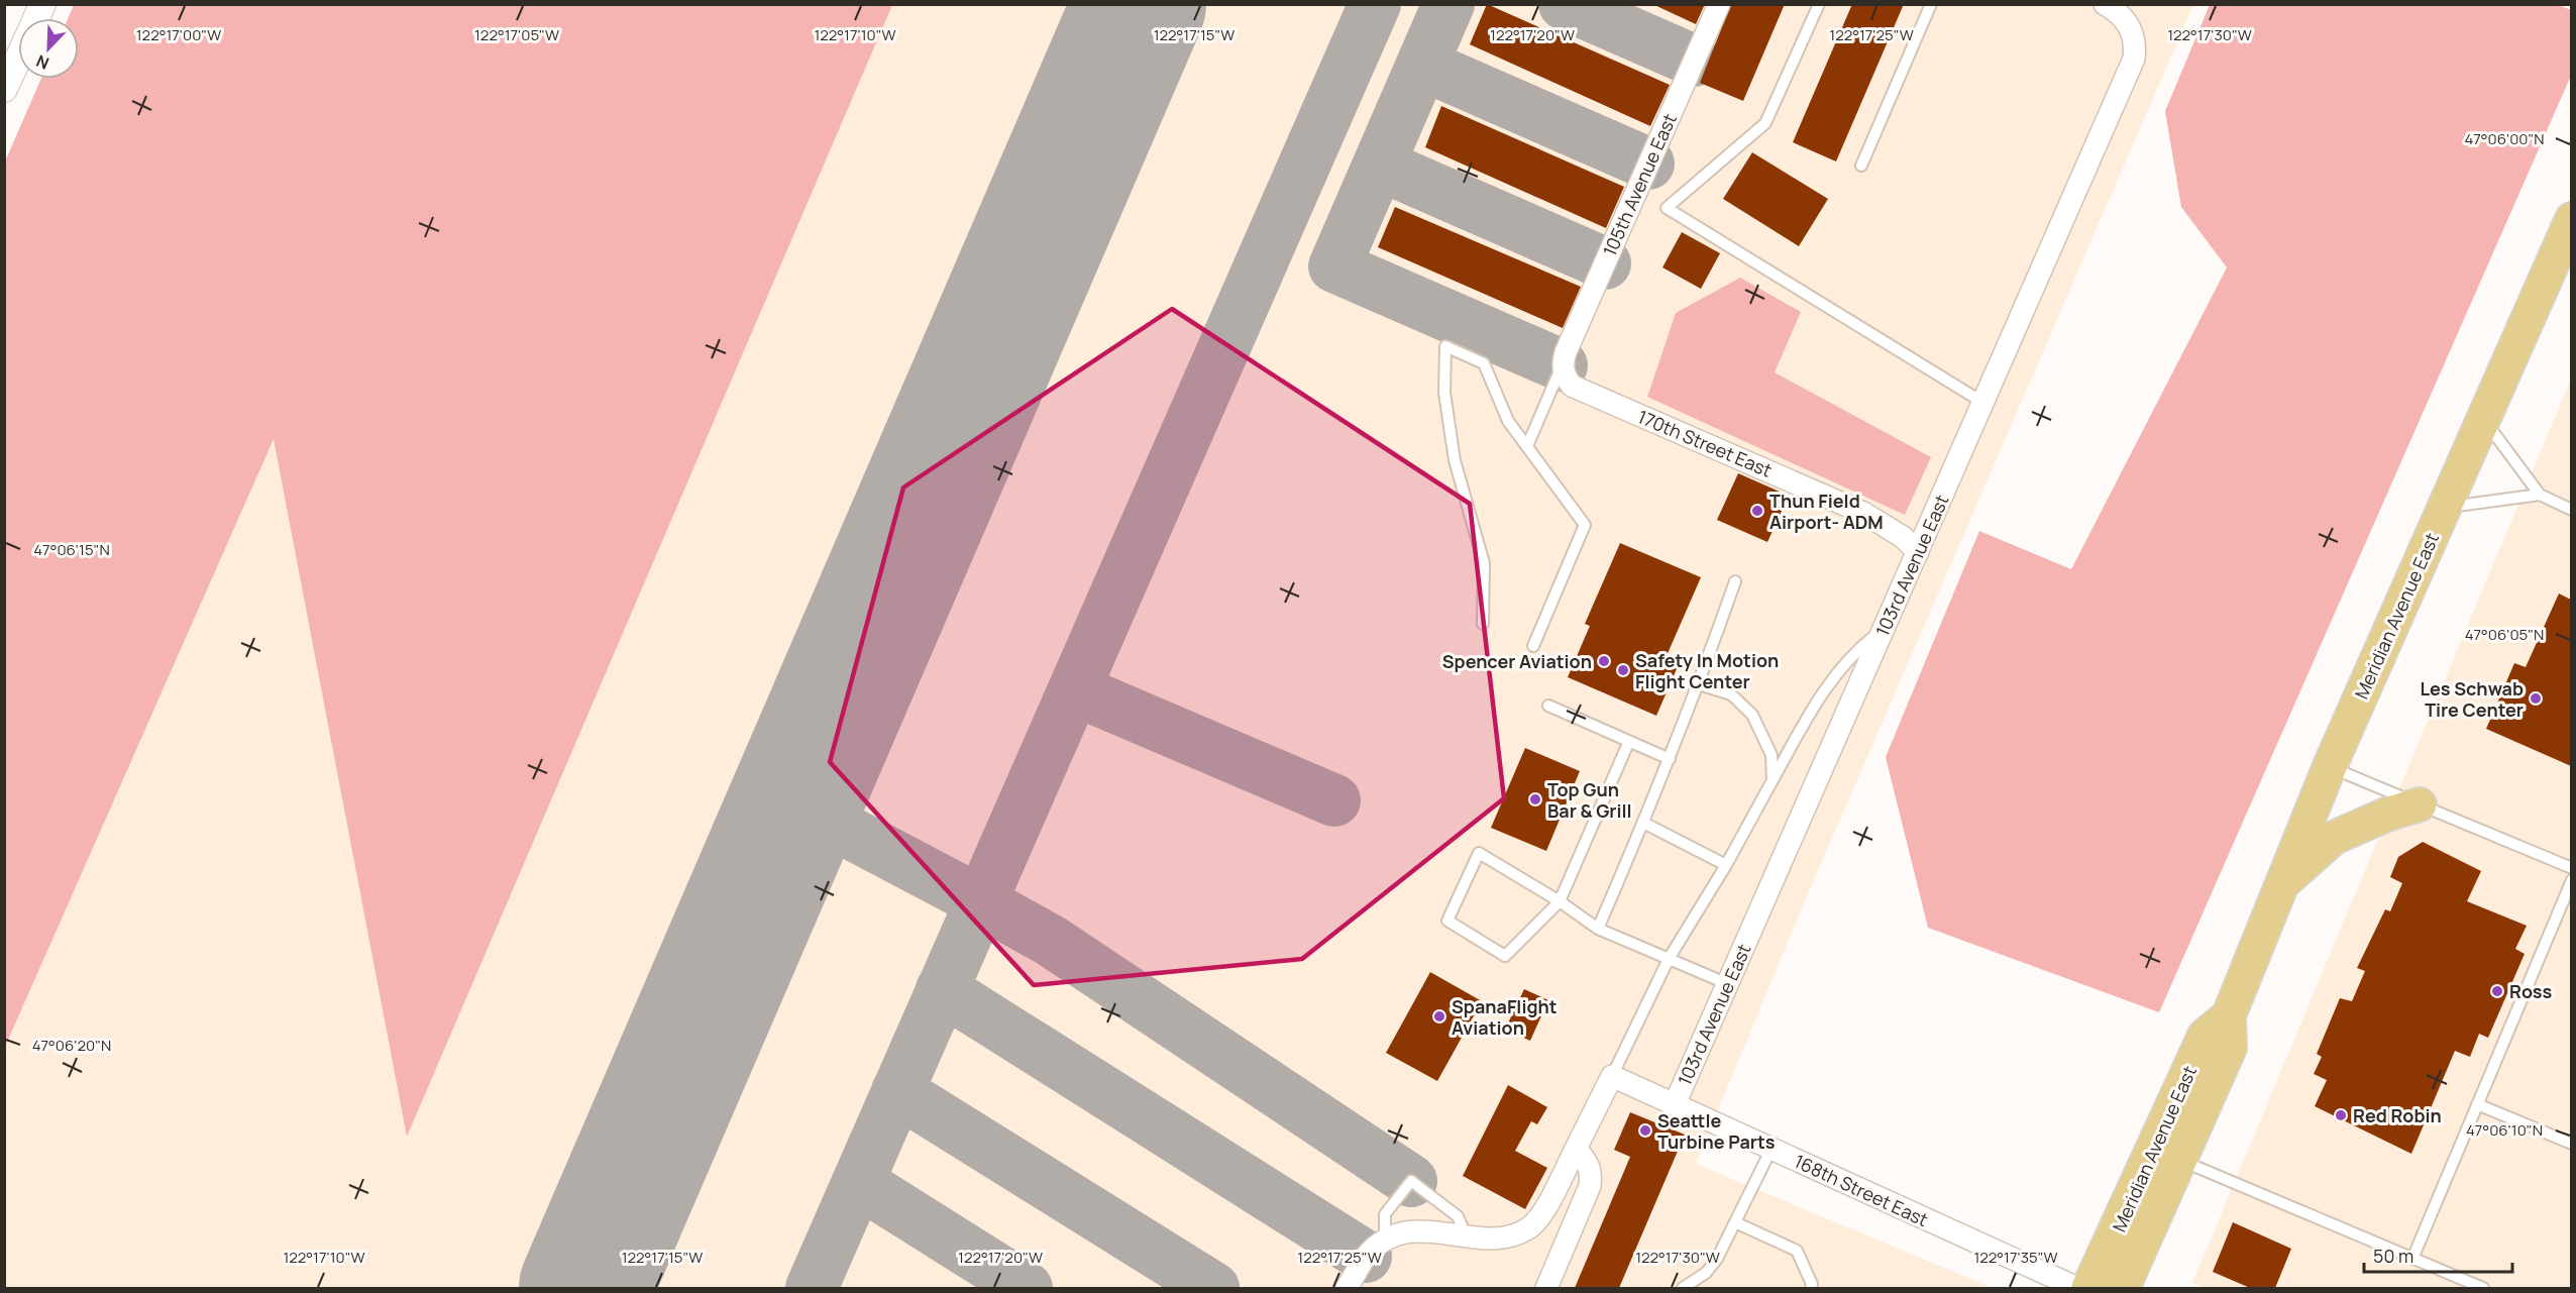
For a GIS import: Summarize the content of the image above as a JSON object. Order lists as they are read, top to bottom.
{
  "streets": {
    "main road": ["Meridian Avenue East"],
    "street": [
      "105th Avenue East",
      "170th Street East",
      "103rd Avenue East",
      "168th Street East"
    ]
  },
  "crossings": [
    ["105th Avenue East", "170th Street East"],
    ["170th Street East", "103rd Avenue East"],
    ["103rd Avenue East", "168th Street East"]
  ],
  "places": [
    "Thun Field Airport- ADM",
    "Spencer Aviation",
    "Safety In Motion Flight Center",
    "Les Schwab Tire Center",
    "Top Gun Bar & Grill",
    "Ross",
    "SpanaFlight Aviation",
    "Red Robin",
    "Seattle Turbine Parts"
  ],
  "scale_bar": "50 m",
  "north": "bottom left",
  "coordinates": [
    "122°17'00\"W",
    "122°17'05\"W",
    "122°17'10\"W",
    "122°17'20\"W",
    "122°17'25\"W",
    "122°17'15\"W",
    "122°17'30\"W",
    "47°06'00\"N",
    "47°06'15\"N",
    "47°06'05\"N",
    "47°06'20\"N",
    "47°06'10\"N",
    "122°17'35\"W"
  ]
}
